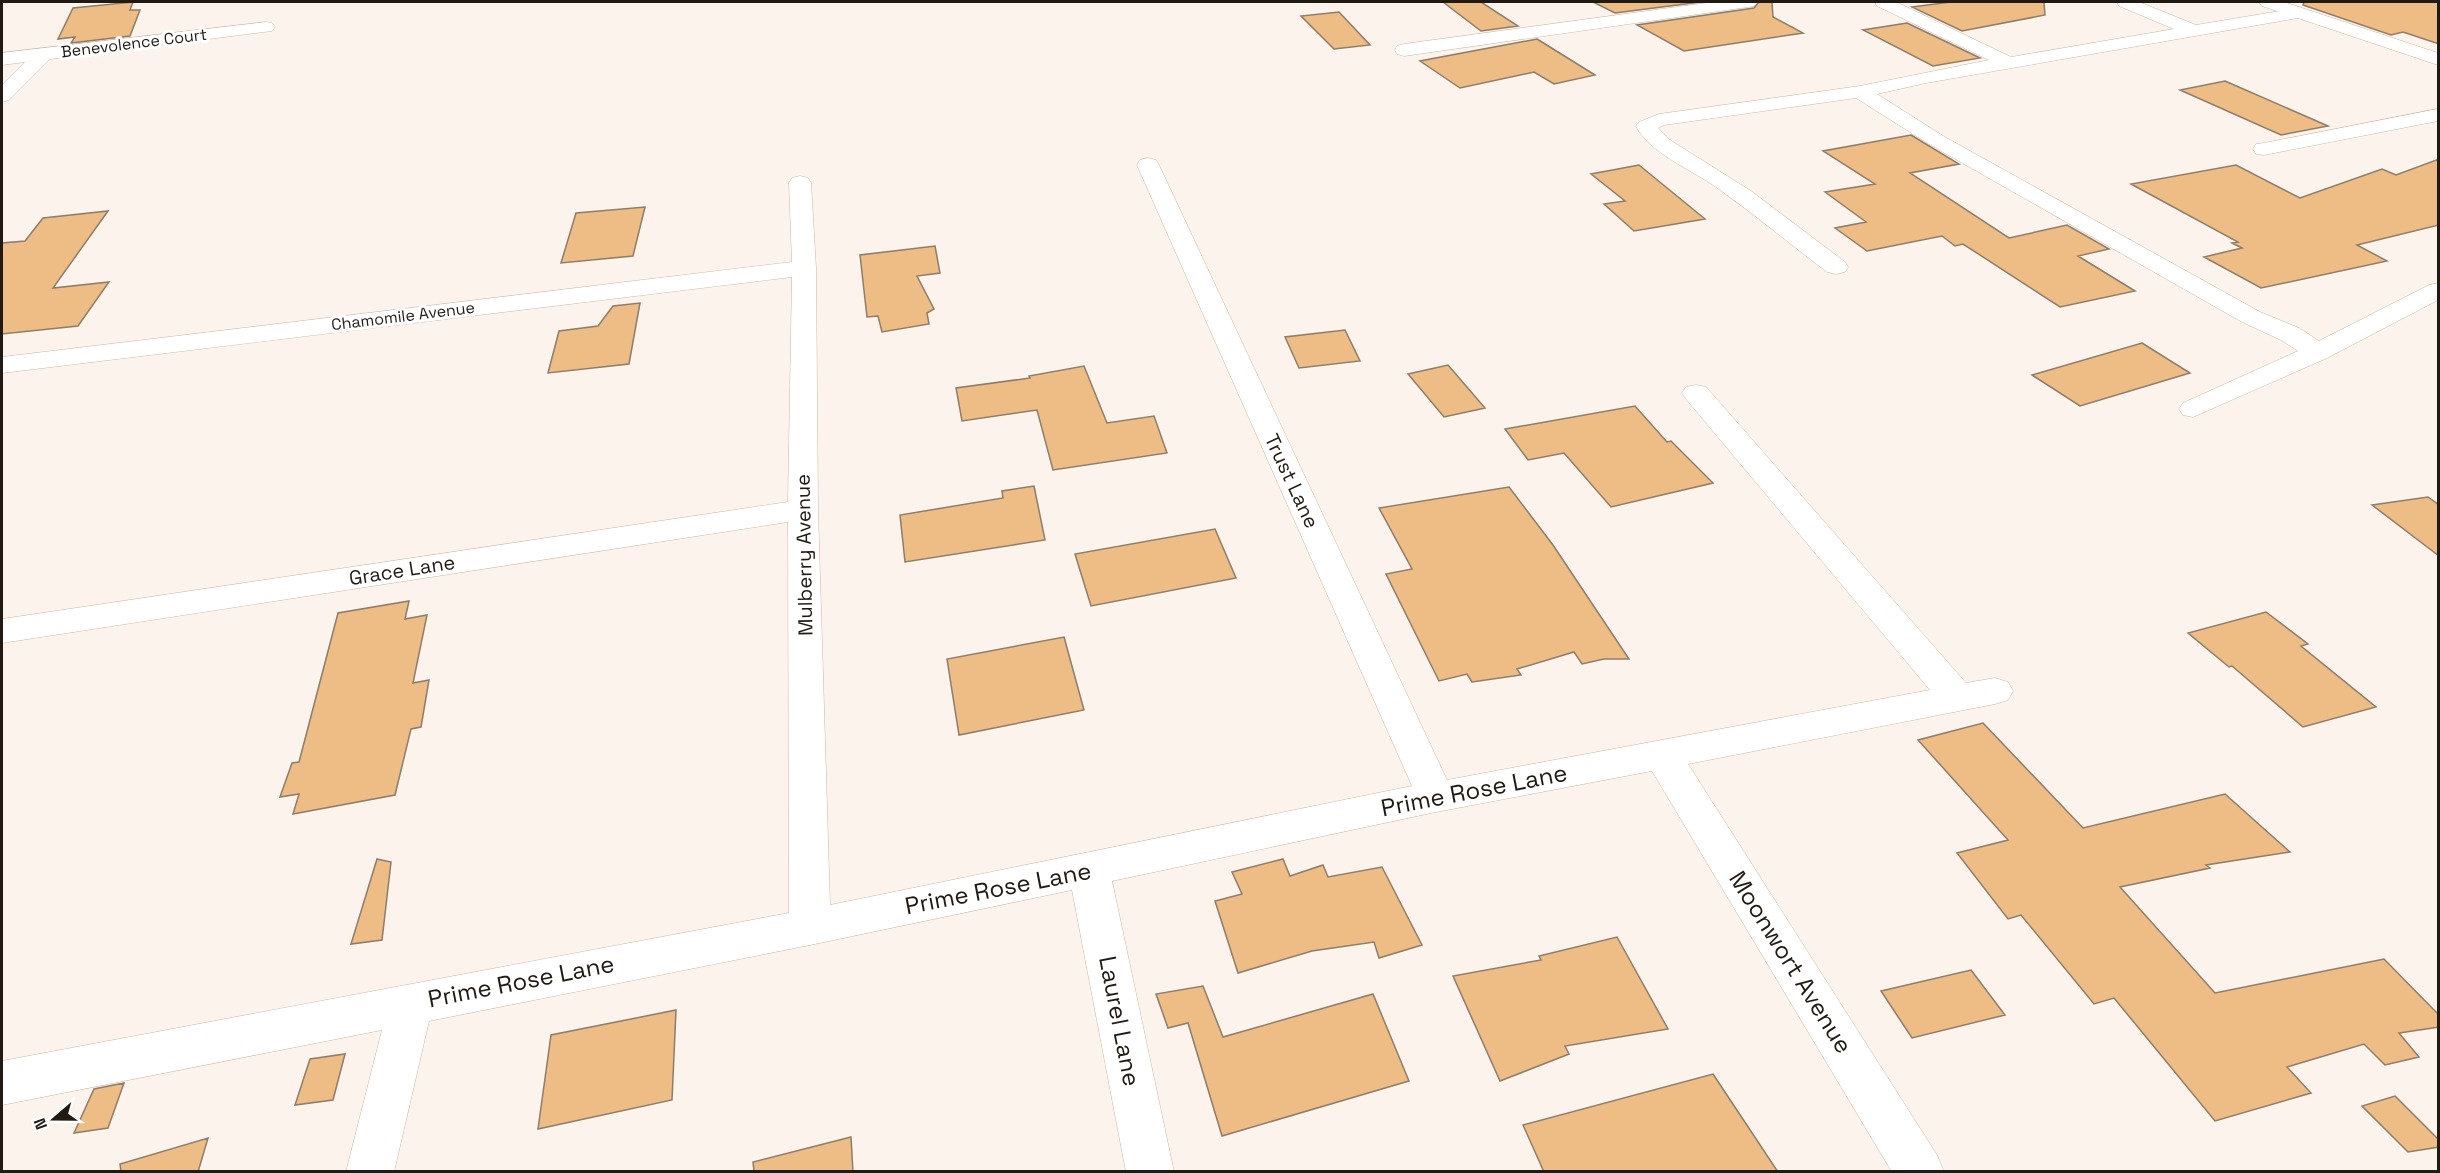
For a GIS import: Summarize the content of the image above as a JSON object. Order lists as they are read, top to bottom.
{
  "streets": {
    "street": [
      "Benevolence Court",
      "Chamomile Avenue",
      "Trust Lane",
      "Mulberry Avenue",
      "Grace Lane",
      "Prime Rose Lane",
      "Moonwort Avenue",
      "Laurel Lane"
    ]
  },
  "crossings": [
    ["Chamomile Avenue", "Mulberry Avenue"],
    ["Trust Lane", "Prime Rose Lane"],
    ["Mulberry Avenue", "Grace Lane"],
    ["Mulberry Avenue", "Prime Rose Lane"],
    ["Prime Rose Lane", "Moonwort Avenue"],
    ["Prime Rose Lane", "Laurel Lane"]
  ],
  "north": "left"
}
